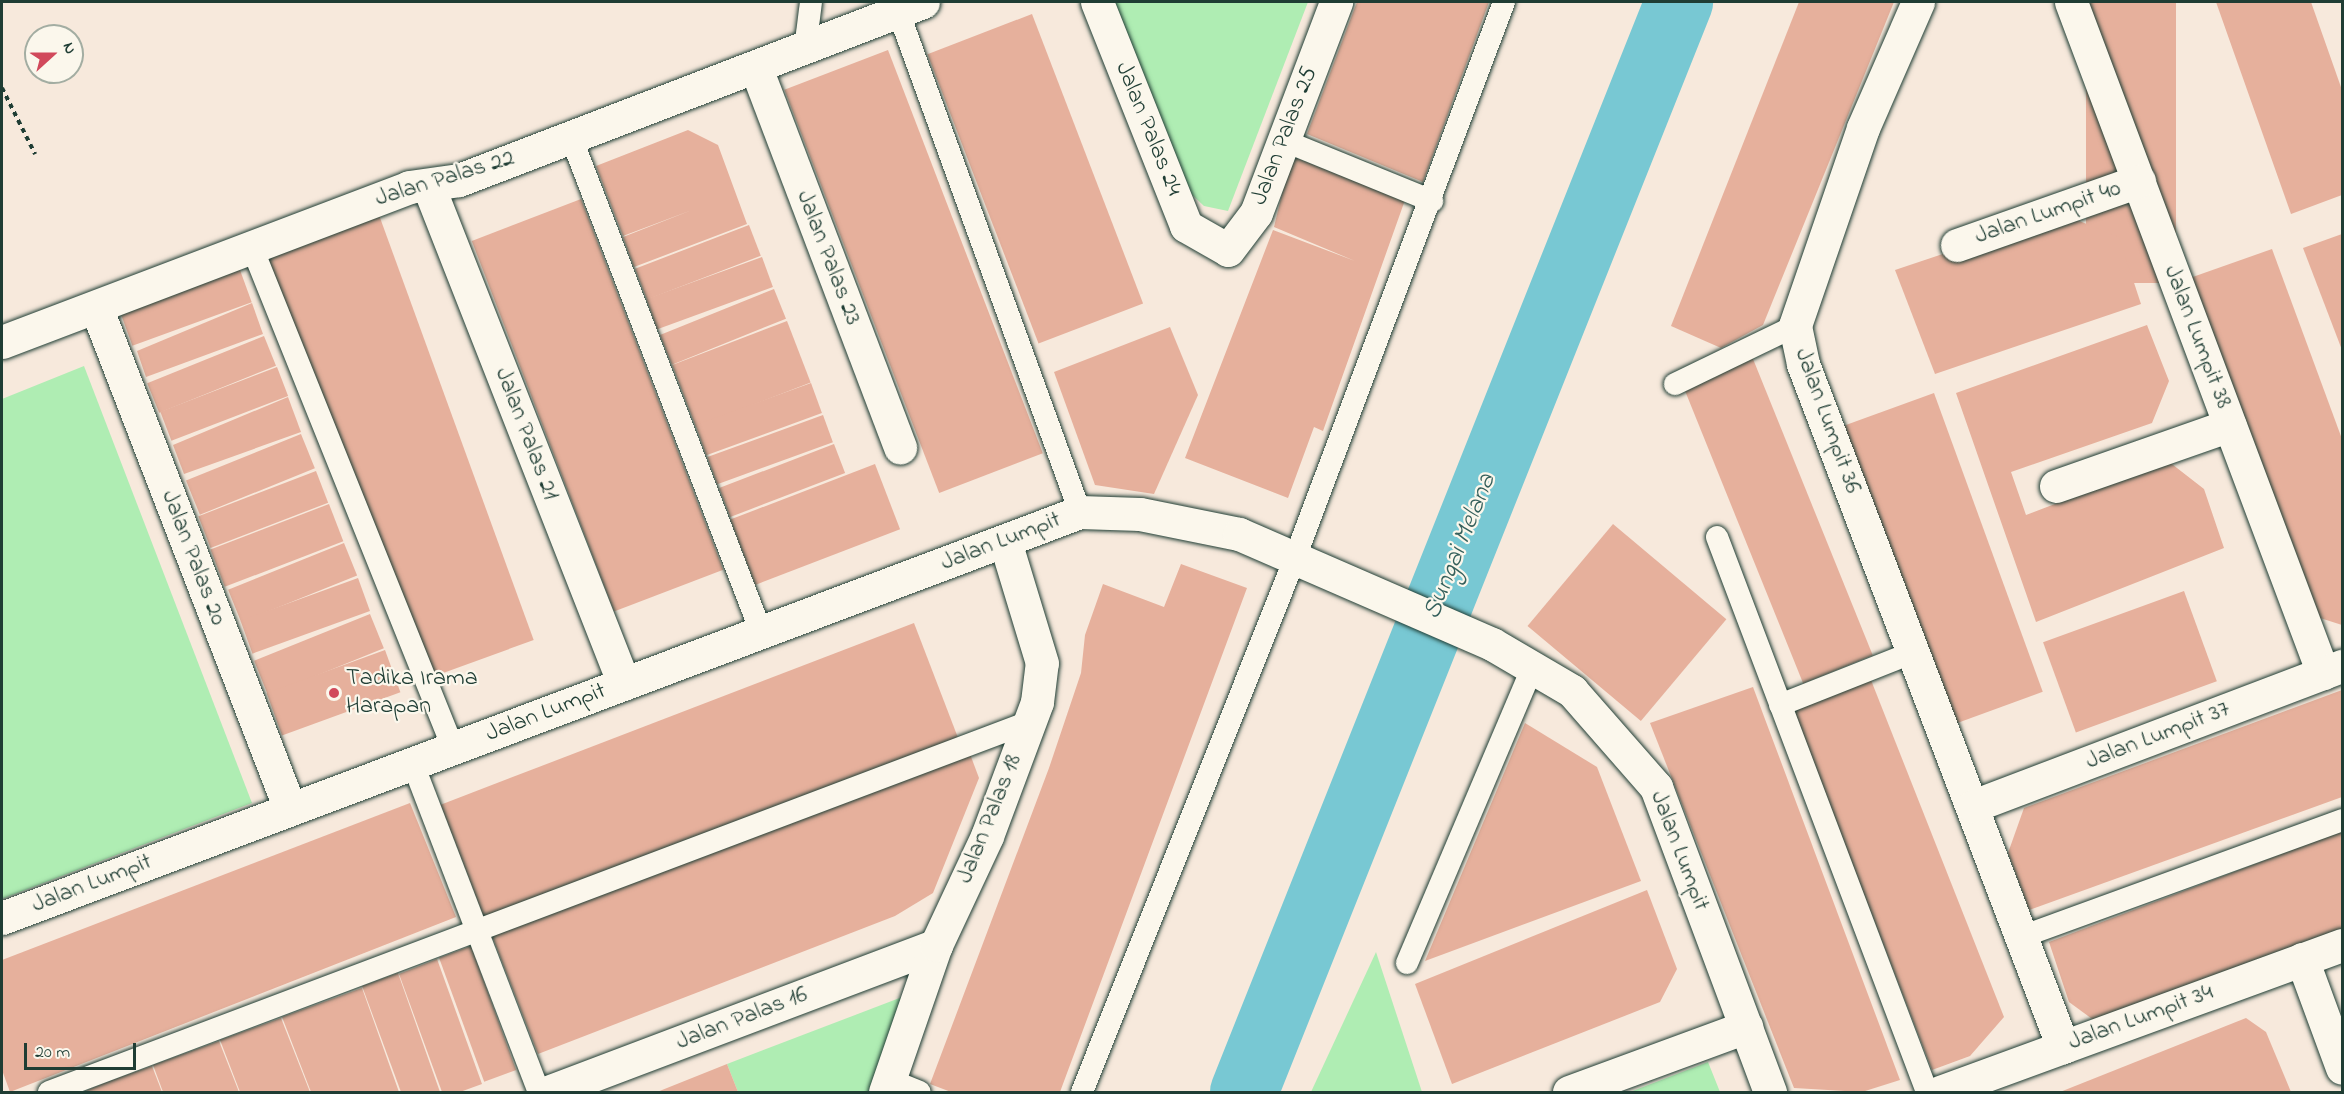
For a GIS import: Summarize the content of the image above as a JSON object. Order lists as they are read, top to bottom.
{
  "streets": {
    "street": [
      "Jalan Palas 24",
      "Jalan Palas 25",
      "Jalan Palas 22",
      "Jalan Lumpit 40",
      "Jalan Palas 23",
      "Jalan Lumpit 38",
      "Jalan Lumpit 36",
      "Jalan Palas 21",
      "Jalan Lumpit",
      "Jalan Palas 20",
      "Jalan Lumpit 37",
      "Jalan Palas 18",
      "Jalan Lumpit 34",
      "Jalan Palas 16"
    ]
  },
  "crossings": [
    ["Jalan Palas 24", "Jalan Palas 25"],
    ["Jalan Palas 22", "Jalan Palas 23"],
    ["Jalan Palas 22", "Jalan Palas 21"],
    ["Jalan Palas 22", "Jalan Palas 20"],
    ["Jalan Lumpit 40", "Jalan Lumpit 38"],
    ["Jalan Lumpit 38", "Jalan Lumpit 37"],
    ["Jalan Lumpit 36", "Jalan Lumpit 37"],
    ["Jalan Lumpit 36", "Jalan Lumpit 34"],
    ["Jalan Palas 21", "Jalan Lumpit"],
    ["Jalan Lumpit", "Jalan Palas 20"],
    ["Jalan Lumpit", "Jalan Palas 18"],
    ["Jalan Palas 18", "Jalan Palas 16"]
  ],
  "water": ["Sungai Melana"],
  "places": ["Tadika Irama Harapan"],
  "scale_bar": "20 m",
  "north": "right"
}
